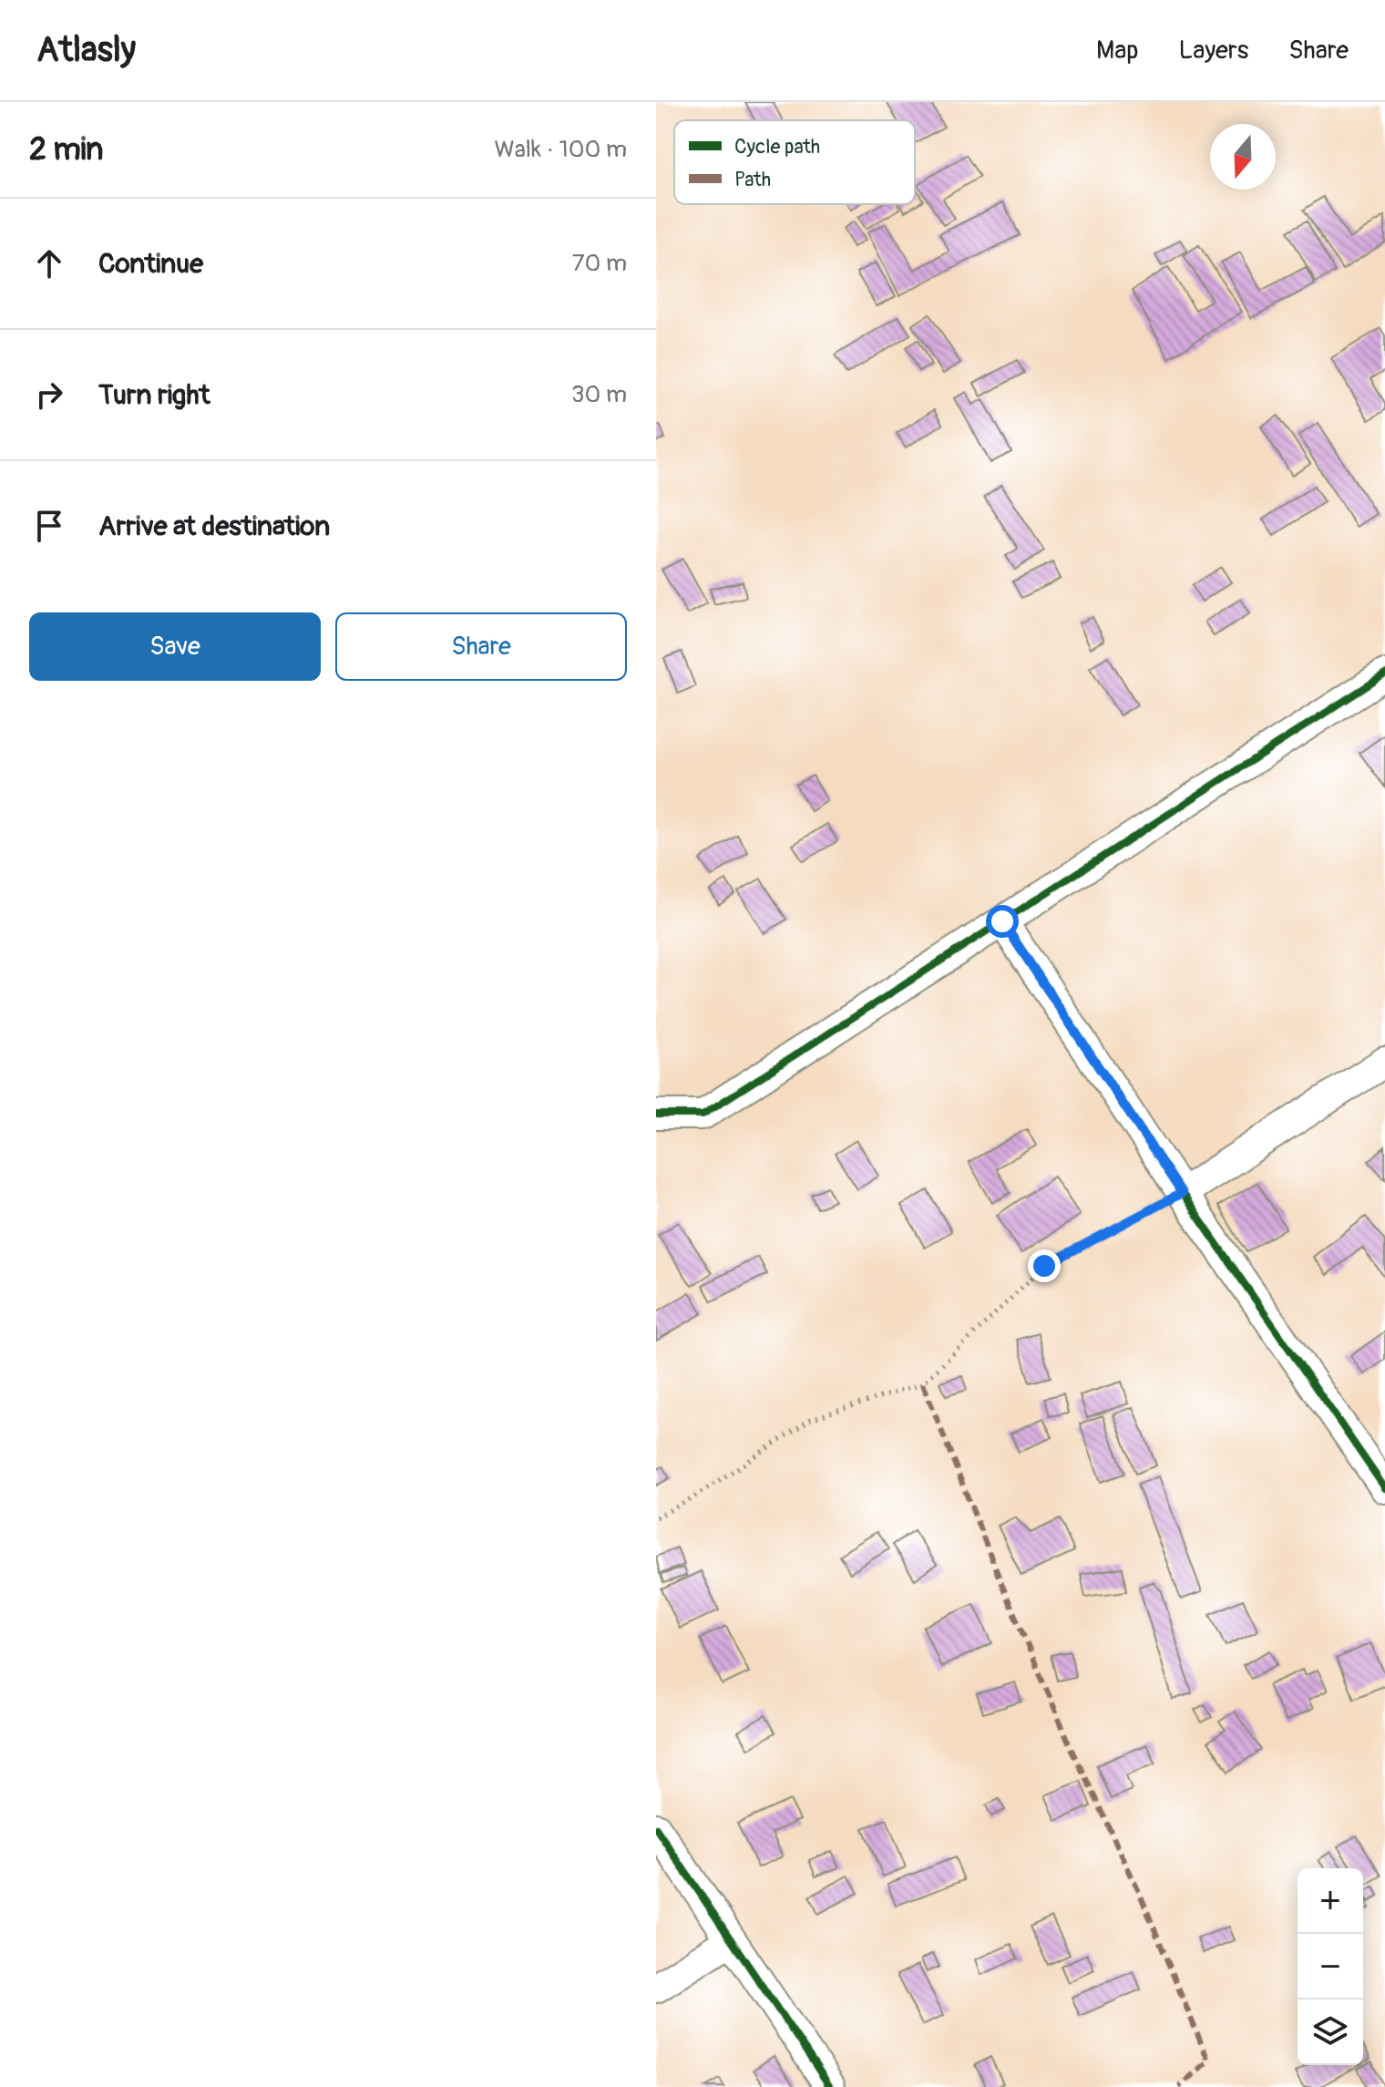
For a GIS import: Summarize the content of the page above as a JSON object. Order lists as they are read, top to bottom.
{
  "legend": ["Cycle path", "Path"],
  "north": "bottom",
  "page": {
    "header": "Atlasly",
    "nav": ["Map", "Layers", "Share"],
    "heading": ["2 min", "Walk · 100 m"],
    "list": [
      ["Continue", "70 m"],
      ["Turn right", "30 m"],
      "Arrive at destination"
    ],
    "buttons": ["Save", "Share"],
    "map_buttons": ["+", "−"]
  }
}
